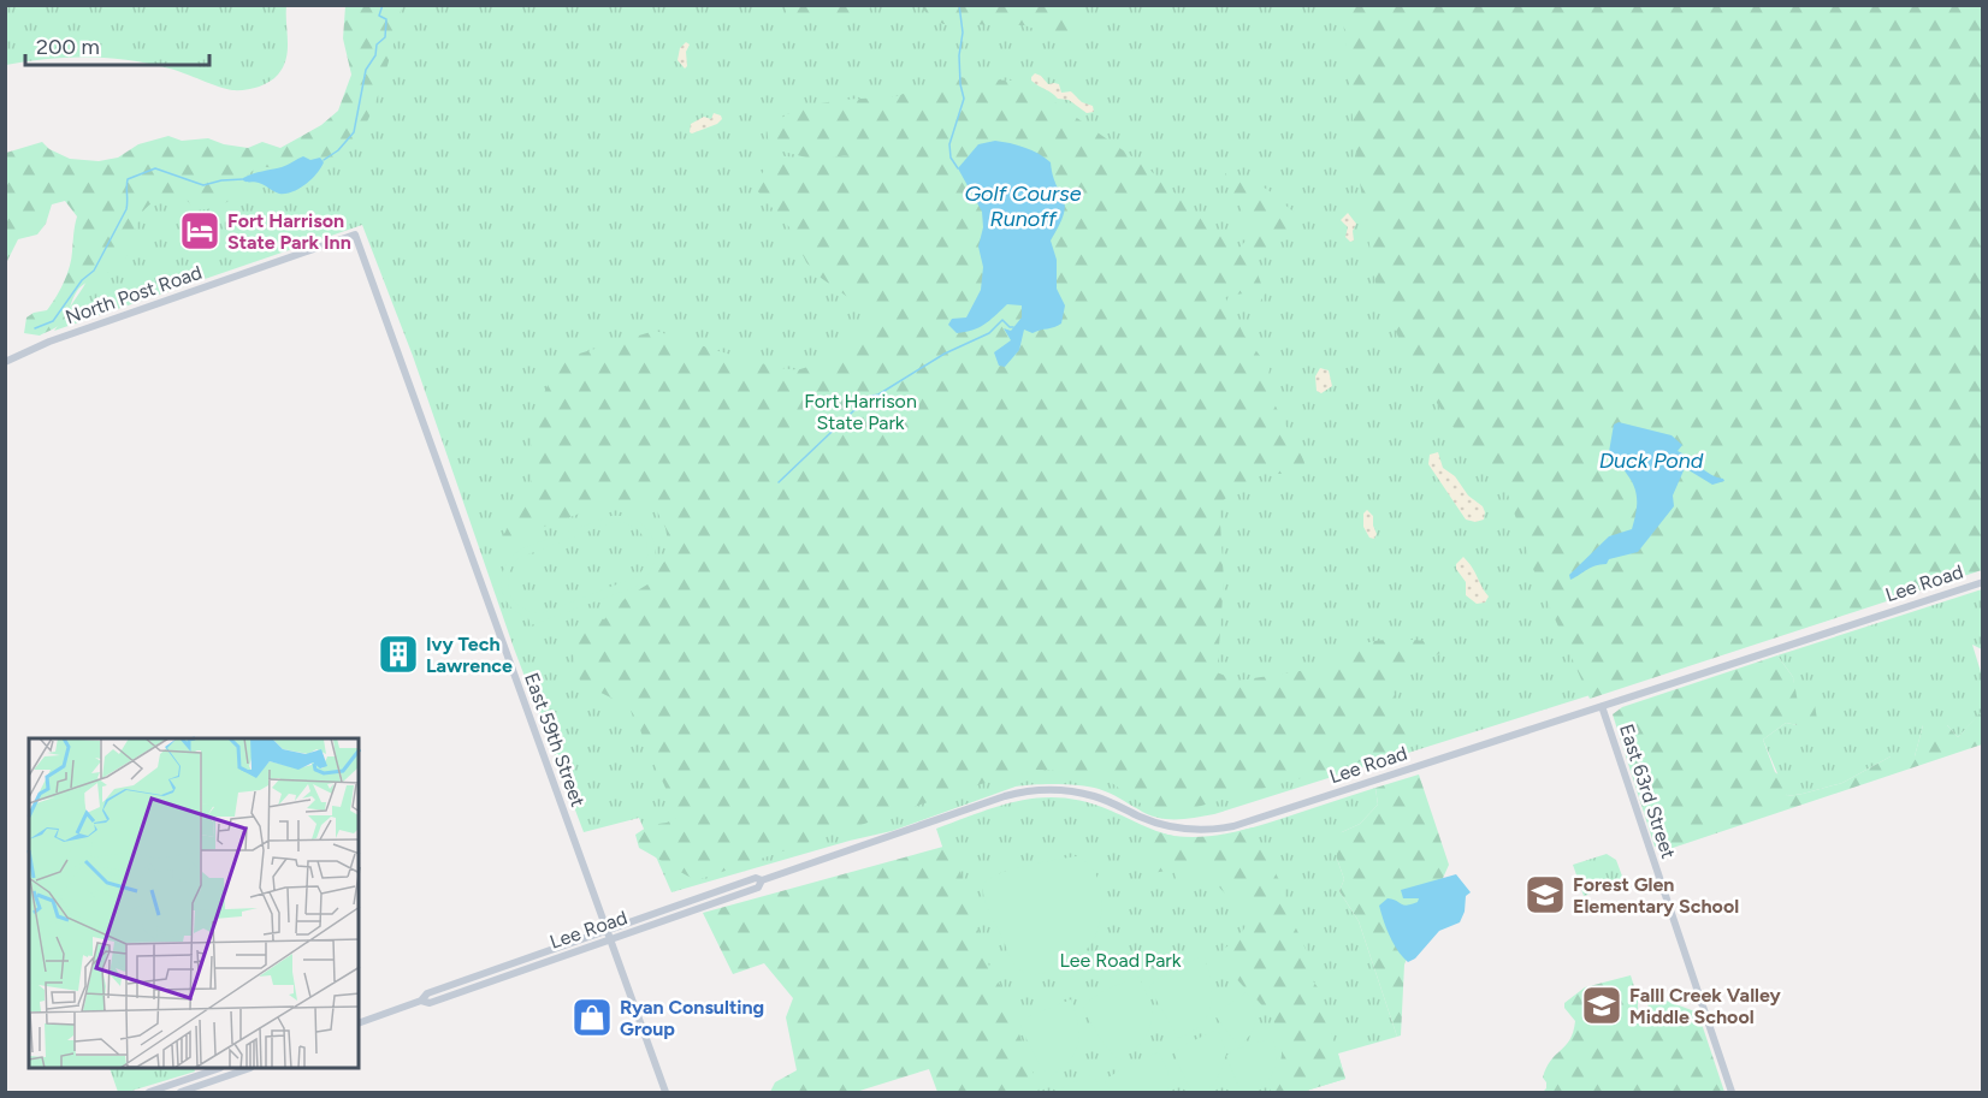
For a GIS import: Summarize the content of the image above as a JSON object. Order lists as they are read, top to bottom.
{
  "streets": {
    "street": [
      "North Post Road",
      "Lee Road",
      "East 59th Street",
      "East 63rd Street"
    ]
  },
  "crossings": [
    ["North Post Road", "East 59th Street"],
    ["Lee Road", "East 59th Street"],
    ["Lee Road", "East 63rd Street"]
  ],
  "water": ["Golf Course Runoff", "Duck Pond"],
  "parks": ["Fort Harrison State Park", "Lee Road Park"],
  "places": {
    "hotel": ["Fort Harrison State Park Inn"],
    "building": ["Ivy Tech Lawrence"],
    "school or university": ["Forest Glen Elementary School", "Falll Creek Valley Middle School"],
    "shop": ["Ryan Consulting Group"]
  },
  "scale_bar": "200 m"
}
